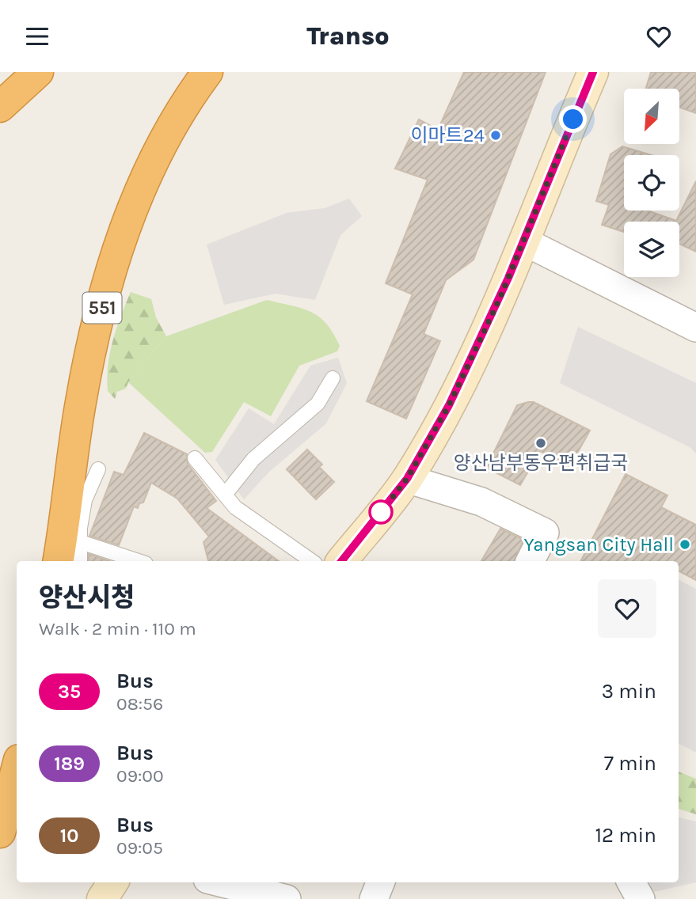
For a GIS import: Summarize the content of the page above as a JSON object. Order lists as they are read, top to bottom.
{
  "streets": {
    "highway": ["551"]
  },
  "places": ["이마트24", "양산남부동우편취급국", "Yangsan City Hall"],
  "lines": ["bus line 35"],
  "north": "bottom left",
  "page": {
    "header": "Transo",
    "heading": ["양산시청", "Walk · 2 min · 110 m"],
    "list": [
      {
        "mark": "35",
        "name": "Bus",
        "note": "08:56",
        "value": "3 min"
      },
      {
        "mark": "189",
        "name": "Bus",
        "note": "09:00",
        "value": "7 min"
      },
      {
        "mark": "10",
        "name": "Bus",
        "note": "09:05",
        "value": "12 min"
      }
    ]
  }
}
